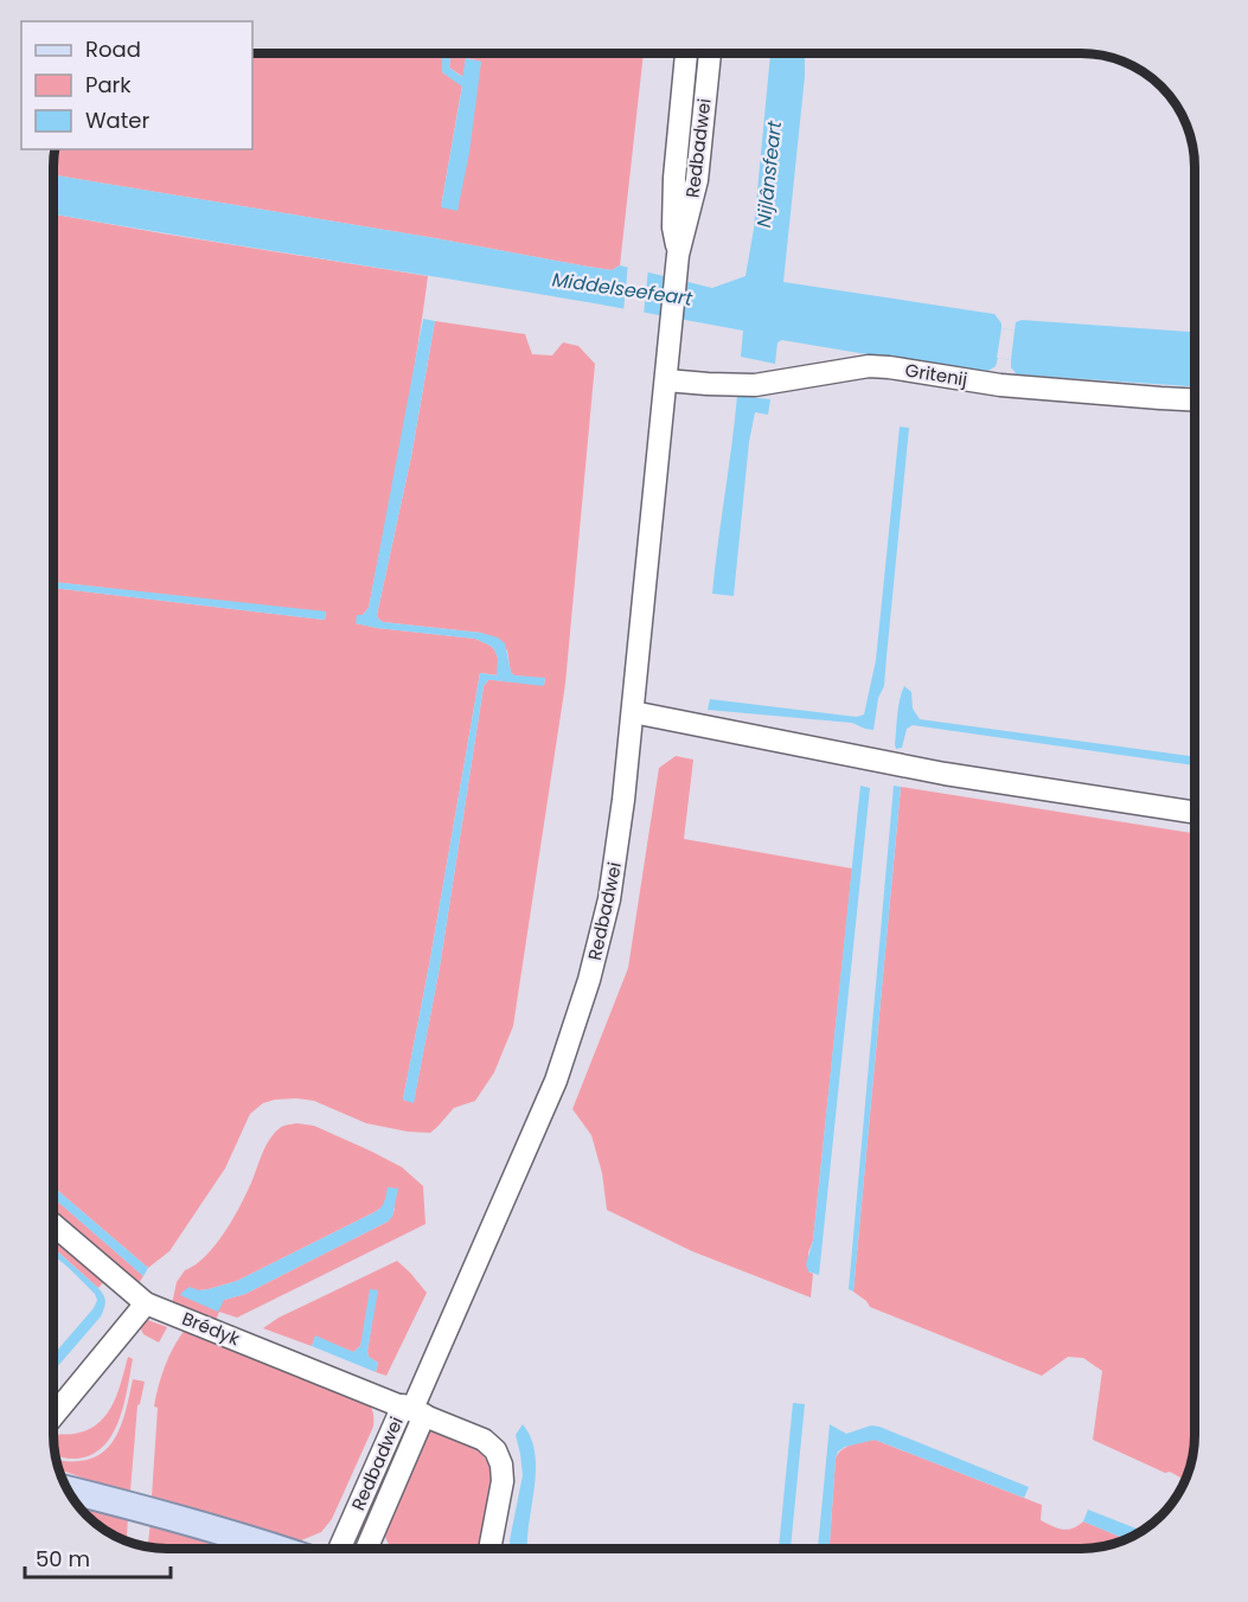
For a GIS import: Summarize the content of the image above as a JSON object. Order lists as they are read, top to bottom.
{
  "streets": {
    "street": ["Redbadwei", "Gritenij", "Brédyk"]
  },
  "crossings": [
    ["Redbadwei", "Gritenij"],
    ["Redbadwei", "Brédyk"]
  ],
  "water": ["Nijlânsfeart", "Middelseefeart"],
  "legend": ["Road", "Park", "Water"],
  "scale_bar": "50 m"
}
